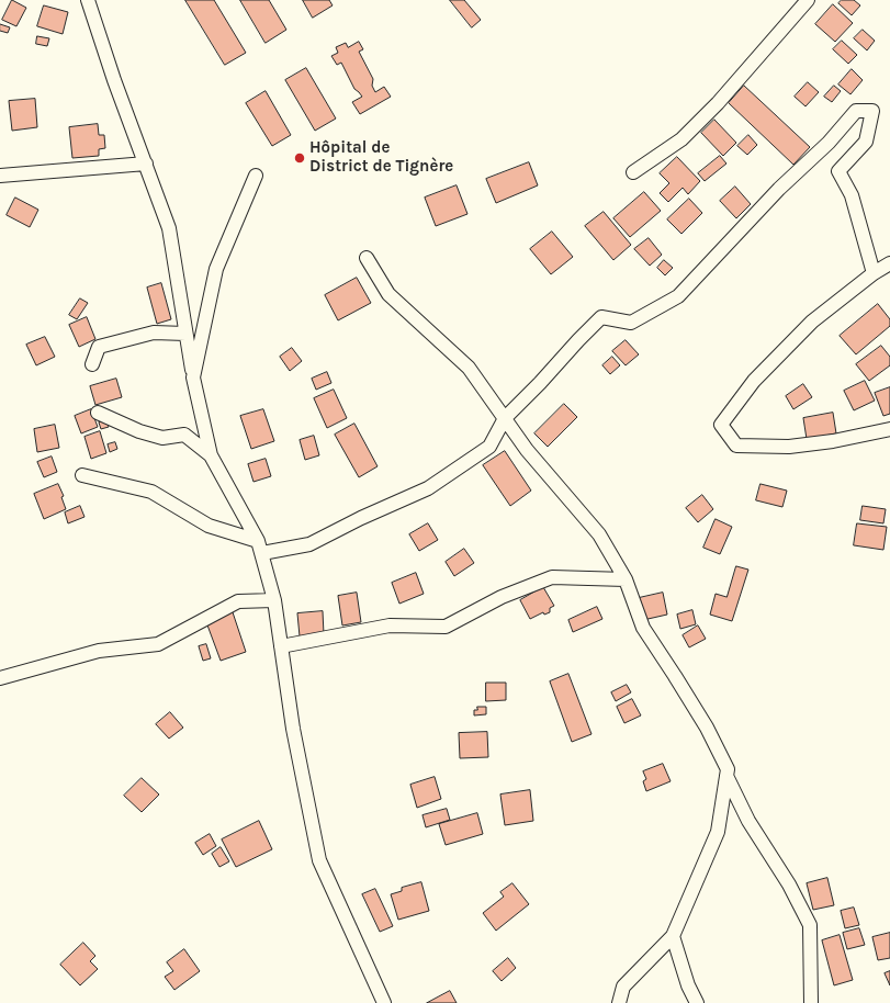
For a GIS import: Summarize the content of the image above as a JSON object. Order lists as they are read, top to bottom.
{
  "places": ["Hôpital de District de Tignère"]
}
